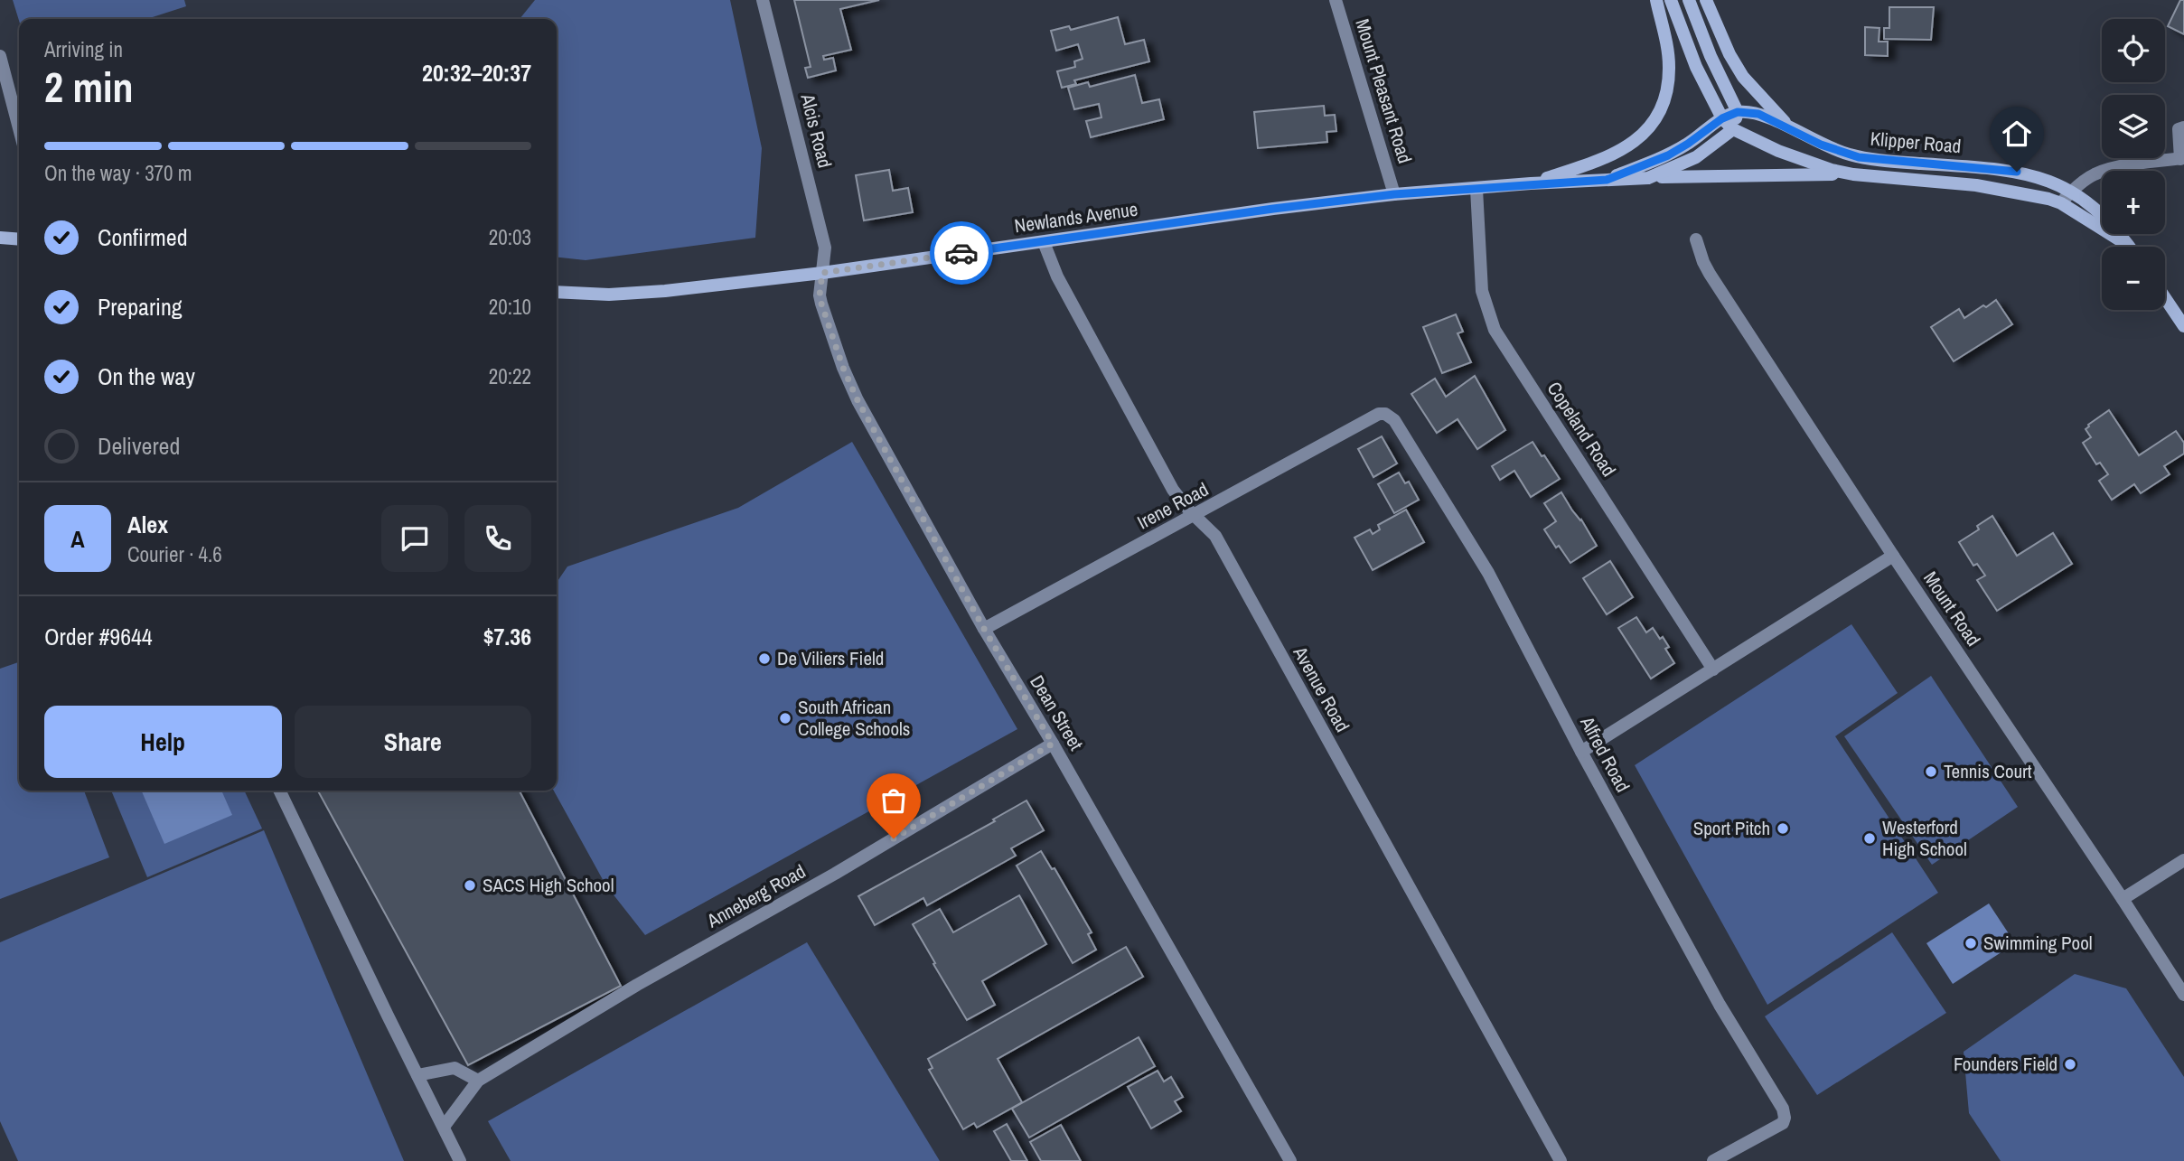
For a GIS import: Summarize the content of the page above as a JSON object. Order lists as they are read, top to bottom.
{
  "streets": {
    "main road": ["Klipper Road", "Newlands Avenue"],
    "street": [
      "Mount Pleasant Road",
      "Alcis Road",
      "Copeland Road",
      "Irene Road",
      "Mount Road",
      "Avenue Road",
      "Dean Street",
      "Alfred Road",
      "Anneberg Road"
    ]
  },
  "crossings": [
    ["Mount Pleasant Road", "Newlands Avenue"],
    ["Alcis Road", "Newlands Avenue"],
    ["Alcis Road", "Dean Street"],
    ["Klipper Road", "Newlands Avenue"],
    ["Newlands Avenue", "Copeland Road"],
    ["Newlands Avenue", "Avenue Road"],
    ["Newlands Avenue", "Dean Street"],
    ["Irene Road", "Avenue Road"],
    ["Irene Road", "Dean Street"],
    ["Irene Road", "Alfred Road"],
    ["Dean Street", "Anneberg Road"]
  ],
  "places": [
    "De Viliers Field",
    "South African College Schools",
    "Tennis Court",
    "Sport Pitch",
    "Westerford High School",
    "SACS High School",
    "Swimming Pool",
    "Founders Field"
  ],
  "page": {
    "map_buttons": ["+", "−"],
    "heading": ["2 min", "Arriving in", "20:32–20:37"],
    "panel": [
      "Alex",
      "Courier · 4.6",
      "Order #9644",
      "$7.36"
    ],
    "bar": "On the way · 370 m",
    "list": [
      ["Confirmed", "20:03"],
      ["Preparing", "20:10"],
      ["On the way", "20:22"],
      "Delivered"
    ],
    "round": "A",
    "buttons": ["Help", "Share"]
  }
}
